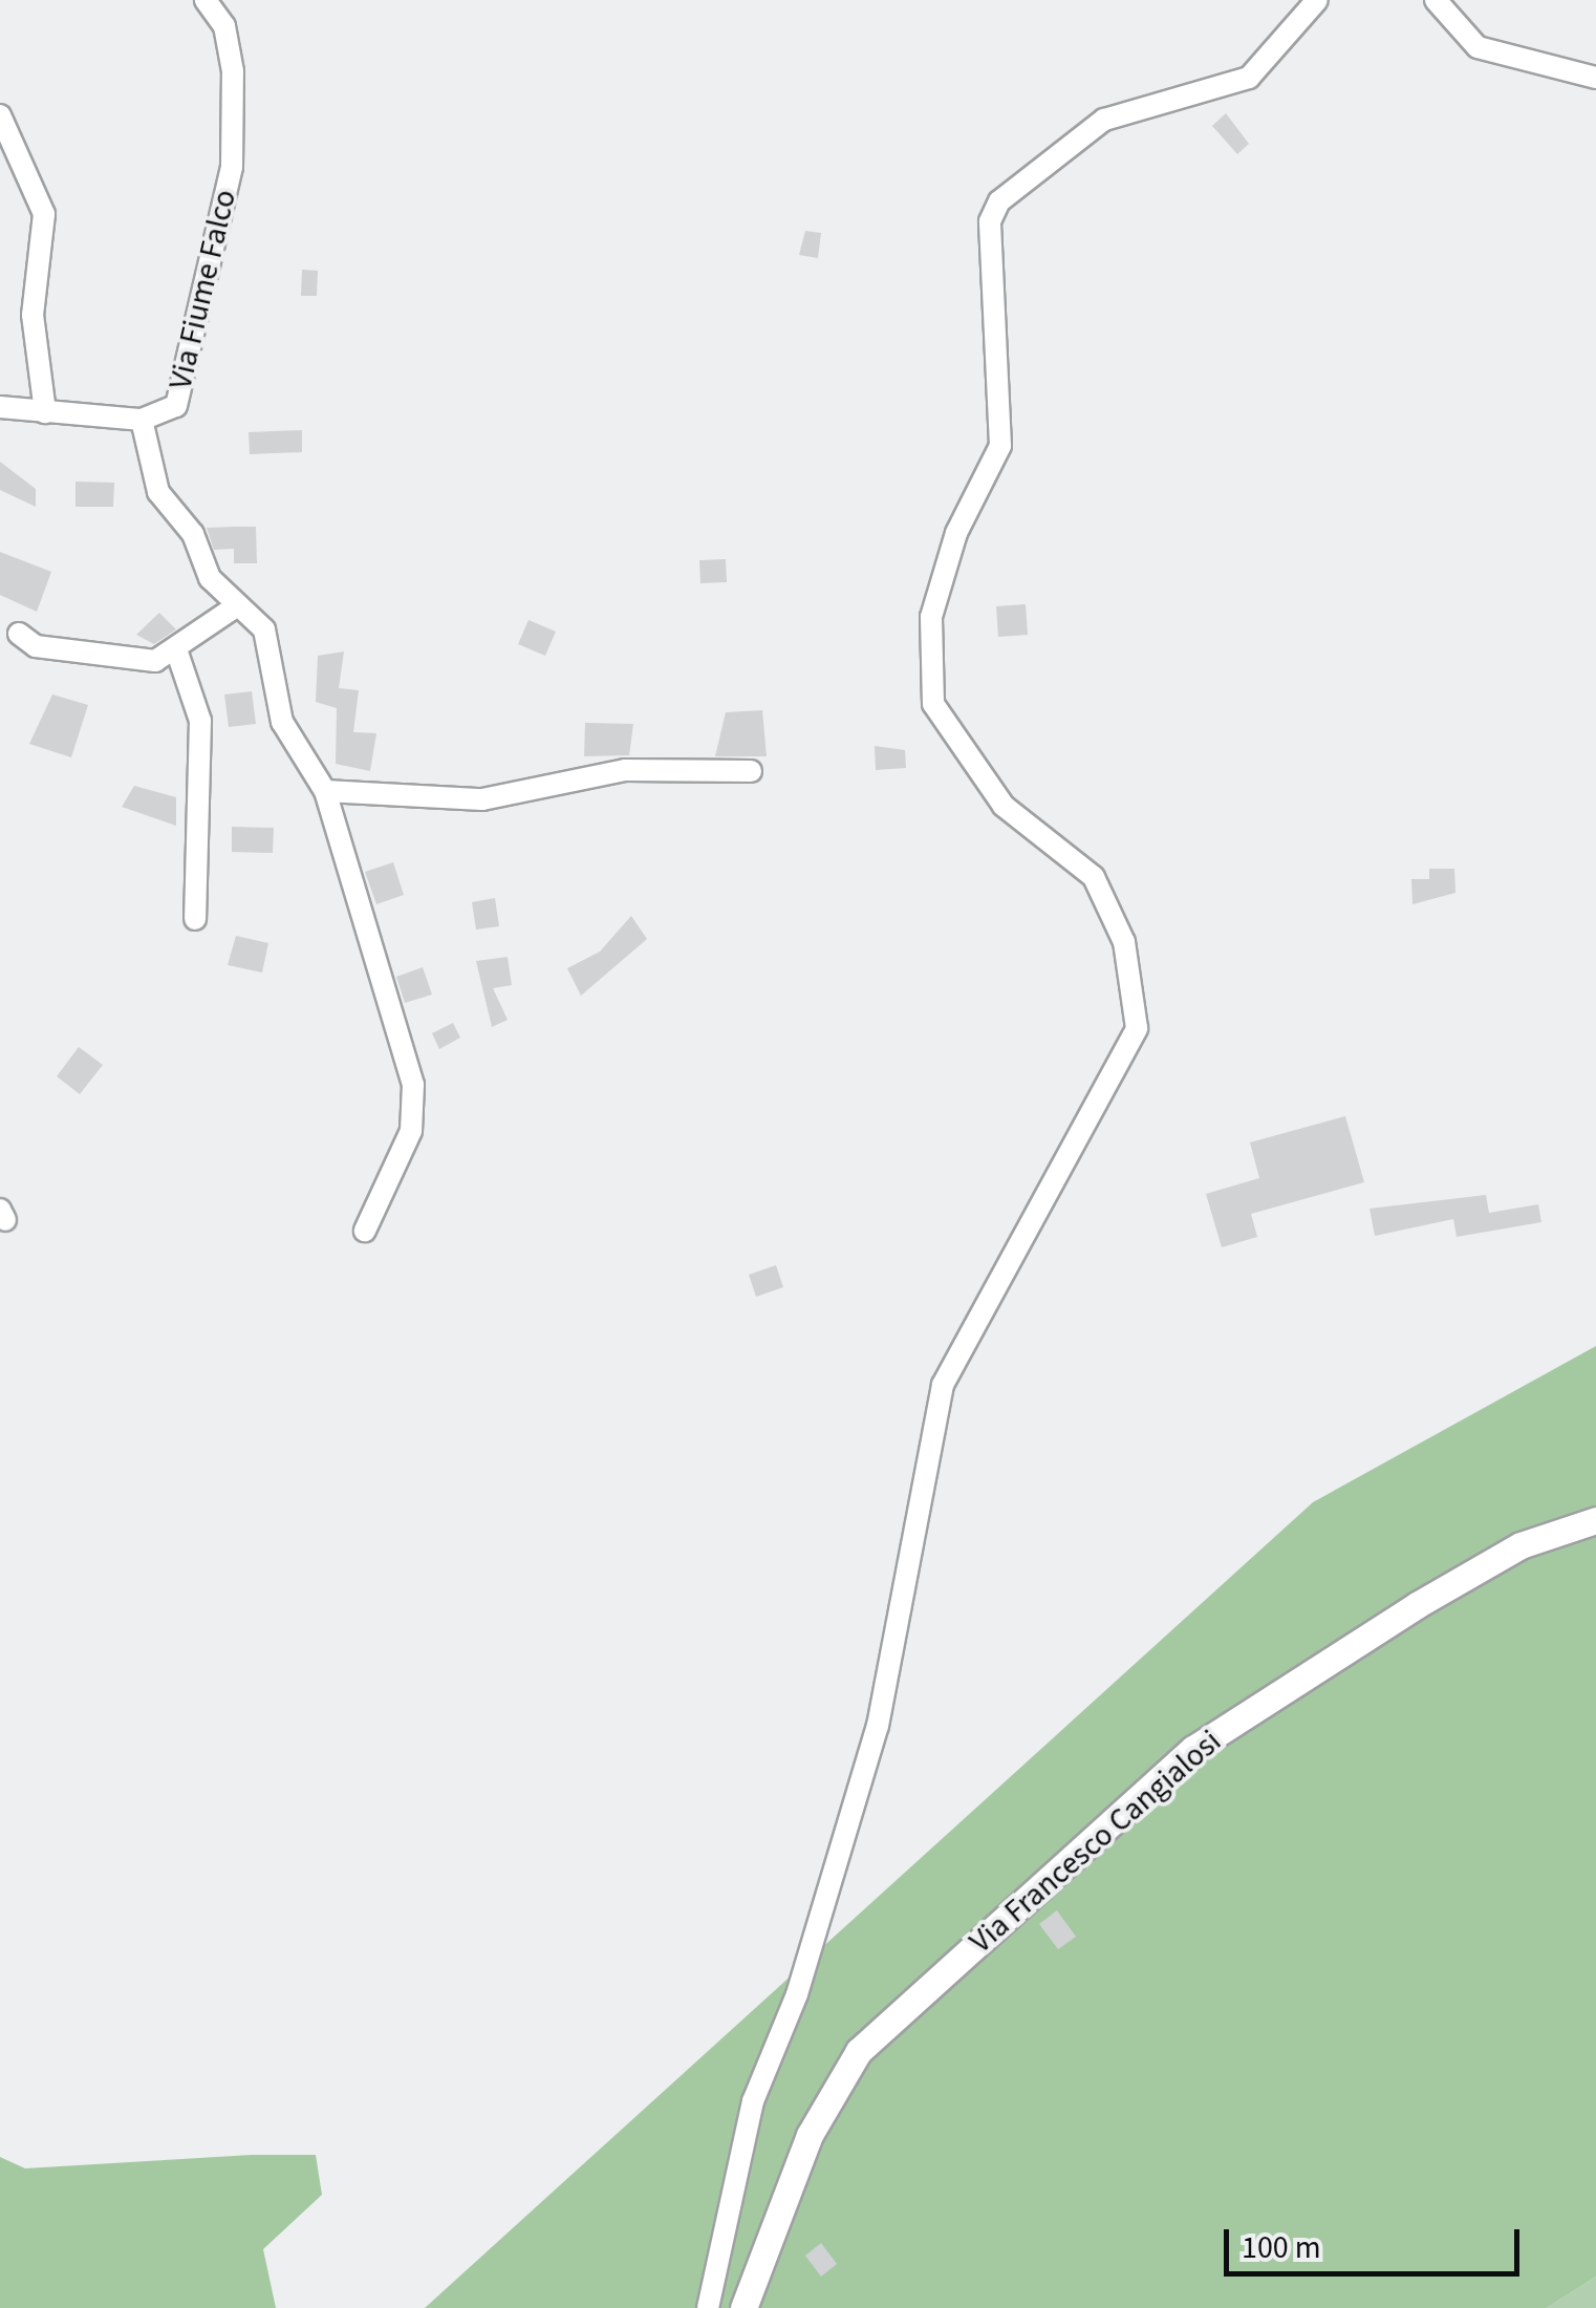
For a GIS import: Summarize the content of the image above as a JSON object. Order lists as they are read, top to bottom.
{
  "streets": {
    "street": ["Via Fiume Falco", "Via Francesco Cangialosi"]
  },
  "scale_bar": "100 m"
}
